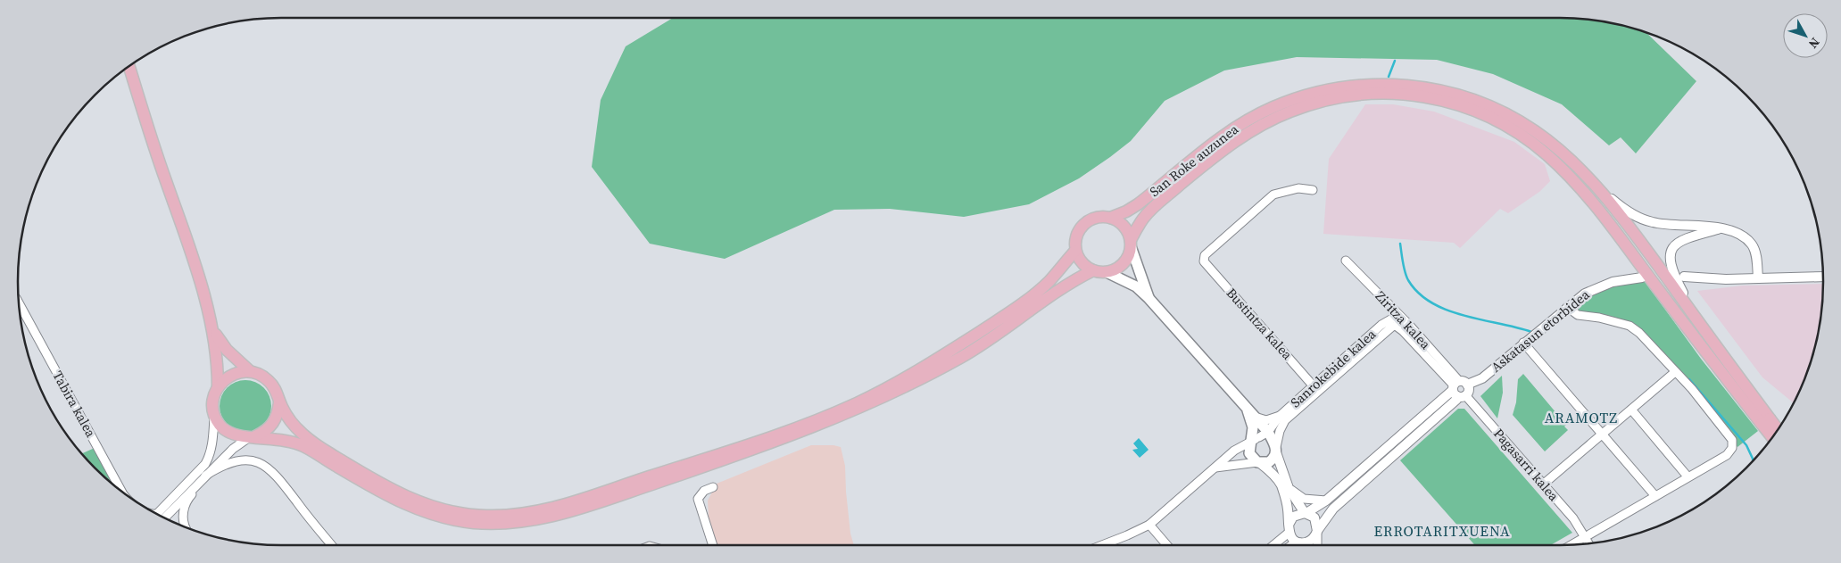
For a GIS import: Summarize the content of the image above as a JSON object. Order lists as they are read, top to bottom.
{
  "streets": {
    "main road": ["San Roke auzunea"],
    "street": [
      "Ziritza kalea",
      "Bustintza kalea",
      "Askatasun etorbidea",
      "Sanrokebide kalea",
      "Tabira kalea",
      "Pagasarri kalea"
    ]
  },
  "crossings": [
    ["Ziritza kalea", "Askatasun etorbidea"],
    ["Ziritza kalea", "Sanrokebide kalea"],
    ["Ziritza kalea", "Pagasarri kalea"],
    ["Bustintza kalea", "Sanrokebide kalea"],
    ["Askatasun etorbidea", "Pagasarri kalea"]
  ],
  "districts": ["ARAMOTZ", "ERROTARITXUENA"],
  "north": "bottom right"
}
